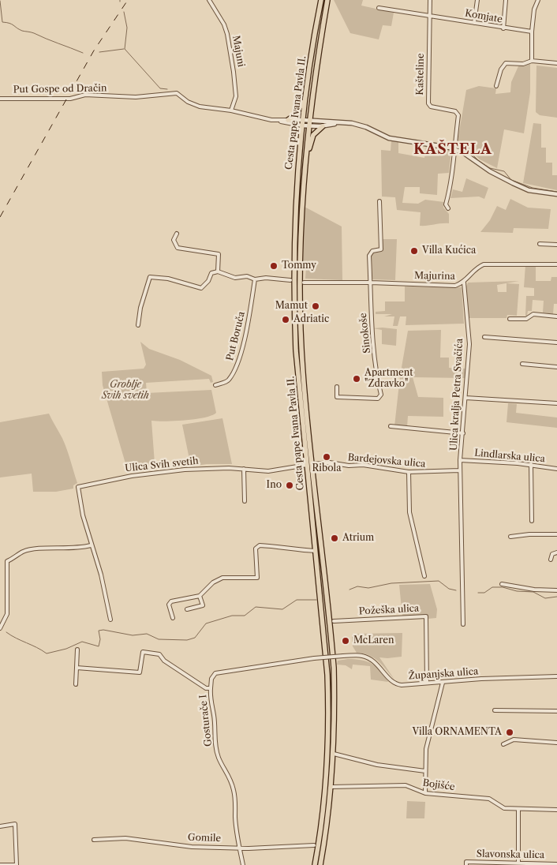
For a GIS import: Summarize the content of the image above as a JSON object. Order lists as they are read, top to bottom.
{
  "streets": {
    "main road": ["Cesta pape Ivana Pavla II."],
    "street": [
      "Komjate",
      "Majuni",
      "Kašteline",
      "Put Gospe od Dračin",
      "Majurina",
      "Sinokoše",
      "Put Boruča",
      "Ulica kralja Petra Svačića",
      "Lindlarska ulica",
      "Bardejovska ulica",
      "Ulica Svih svetih",
      "Požeška ulica",
      "Županjska ulica",
      "Gosturače I",
      "Bojišće",
      "Gomile",
      "Slavonska ulica"
    ]
  },
  "crossings": [
    ["Komjate", "Kašteline"],
    ["Majuni", "Put Gospe od Dračin"],
    ["Put Gospe od Dračin", "Cesta pape Ivana Pavla II."],
    ["Cesta pape Ivana Pavla II.", "Bardejovska ulica"],
    ["Cesta pape Ivana Pavla II.", "Ulica Svih svetih"],
    ["Cesta pape Ivana Pavla II.", "Bojišće"],
    ["Majurina", "Sinokoše"],
    ["Majurina", "Ulica kralja Petra Svačića"],
    ["Ulica kralja Petra Svačića", "Lindlarska ulica"],
    ["Ulica kralja Petra Svačića", "Bardejovska ulica"],
    ["Požeška ulica", "Županjska ulica"],
    ["Županjska ulica", "Gosturače I"],
    ["Gosturače I", "Gomile"]
  ],
  "districts": ["KAŠTELA"],
  "parks": ["Groblje Svih svetih"],
  "places": [
    "Villa Kućica",
    "Tommy",
    "Mamut",
    "Adriatic",
    "Apartment \"Zdravko\"",
    "Ribola",
    "Ino",
    "Atrium",
    "McLaren",
    "Villa ORNAMENTA"
  ]
}
